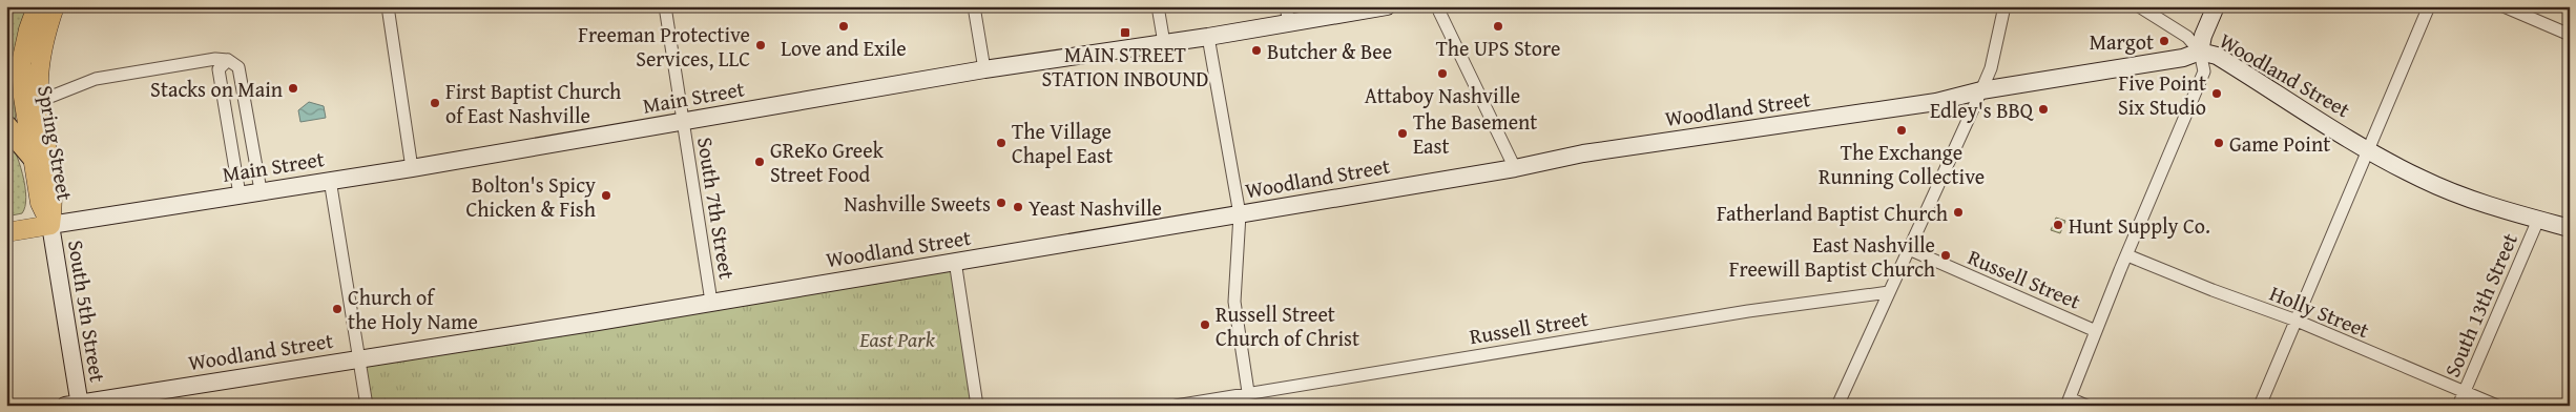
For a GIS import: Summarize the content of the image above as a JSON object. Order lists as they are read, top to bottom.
{
  "streets": {
    "main road": ["Main Street", "Spring Street"],
    "street": [
      "Woodland Street",
      "South 7th Street",
      "Russell Street",
      "South 13th Street",
      "South 5th Street",
      "Holly Street"
    ]
  },
  "crossings": [
    ["Woodland Street", "South 7th Street"],
    ["Woodland Street", "South 13th Street"],
    ["Woodland Street", "South 5th Street"],
    ["Main Street", "Spring Street"],
    ["Main Street", "South 7th Street"],
    ["Main Street", "South 5th Street"],
    ["Spring Street", "South 5th Street"],
    ["South 13th Street", "Holly Street"]
  ],
  "parks": ["East Park"],
  "places": {
    "other": [
      "Love and Exile",
      "The UPS Store",
      "Margot",
      "Freeman Protective Services, LLC",
      "Butcher & Bee",
      "Attaboy Nashville",
      "Stacks on Main",
      "Five Point Six Studio",
      "First Baptist Church of East Nashville",
      "Edley's BBQ",
      "The Exchange Running Collective",
      "The Basement East",
      "The Village Chapel East",
      "Game Point",
      "GReKo Greek Street Food",
      "Bolton's Spicy Chicken & Fish",
      "Nashville Sweets",
      "Yeast Nashville",
      "Fatherland Baptist Church",
      "Hunt Supply Co.",
      "East Nashville Freewill Baptist Church",
      "Church of the Holy Name",
      "Russell Street Church of Christ"
    ],
    "transit": ["MAIN STREET STATION INBOUND"]
  }
}
